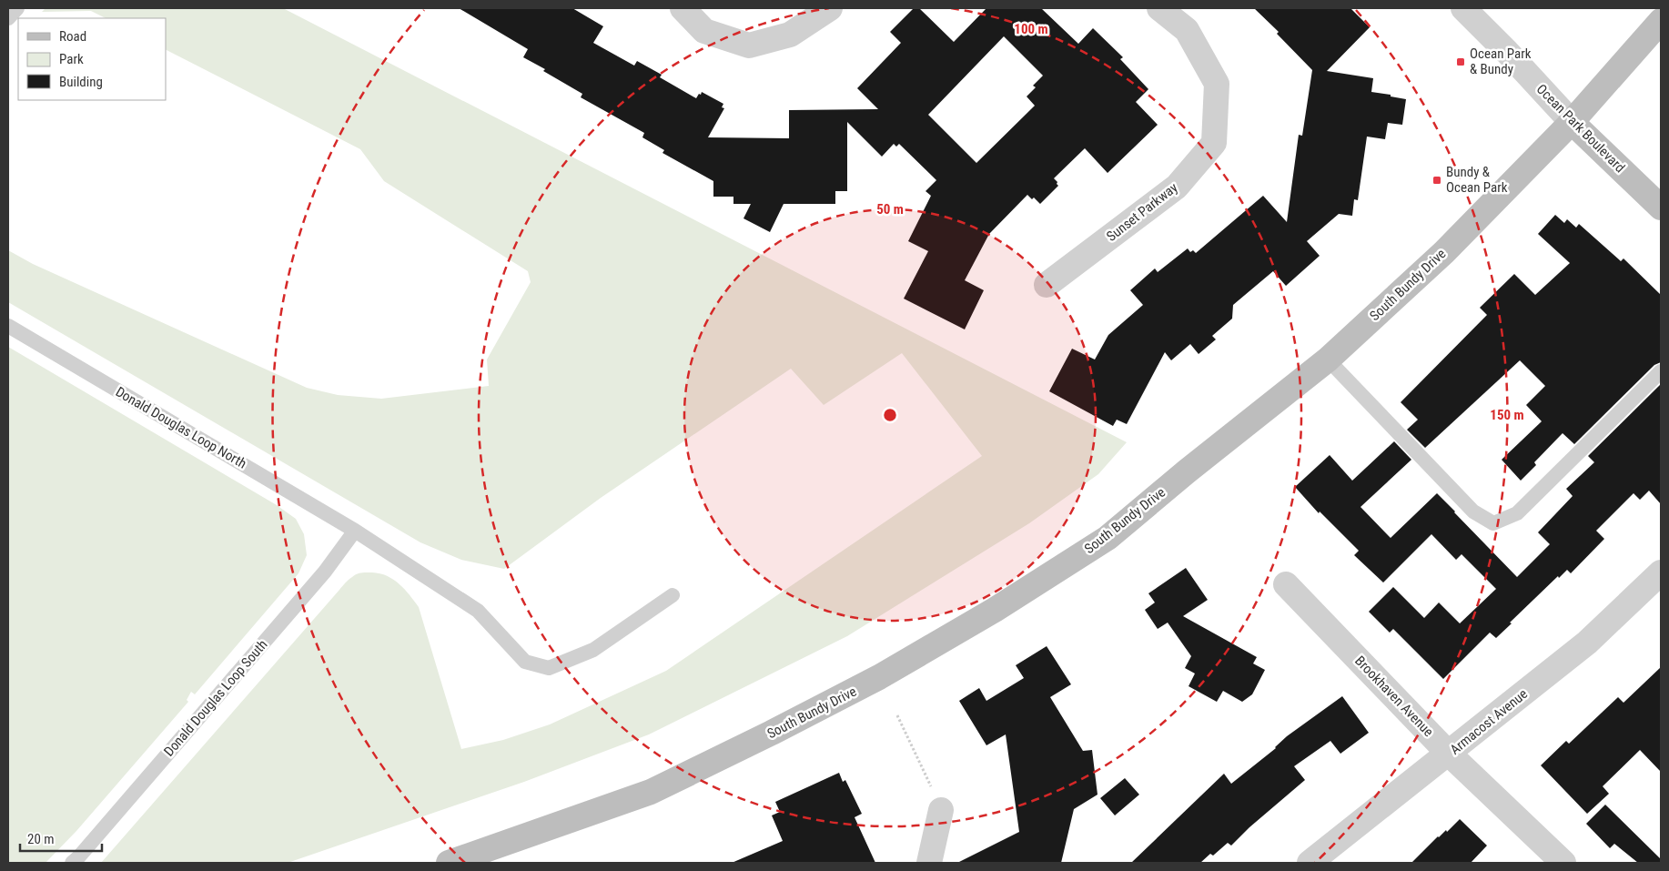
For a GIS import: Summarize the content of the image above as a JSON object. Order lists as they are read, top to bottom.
{
  "streets": {
    "main road": ["Ocean Park Boulevard", "South Bundy Drive"],
    "street": ["Sunset Parkway", "Brookhaven Avenue", "Armacost Avenue"],
    "lane": ["Donald Douglas Loop North", "Donald Douglas Loop South"]
  },
  "crossings": [
    ["Ocean Park Boulevard", "South Bundy Drive"],
    ["Donald Douglas Loop North", "Donald Douglas Loop South"],
    ["Brookhaven Avenue", "Armacost Avenue"]
  ],
  "places": {
    "transit": ["Ocean Park & Bundy", "Bundy & Ocean Park"]
  },
  "legend": ["Road", "Park", "Building"],
  "scale_bar": "20 m",
  "rings": ["100 m", "50 m", "150 m"]
}
